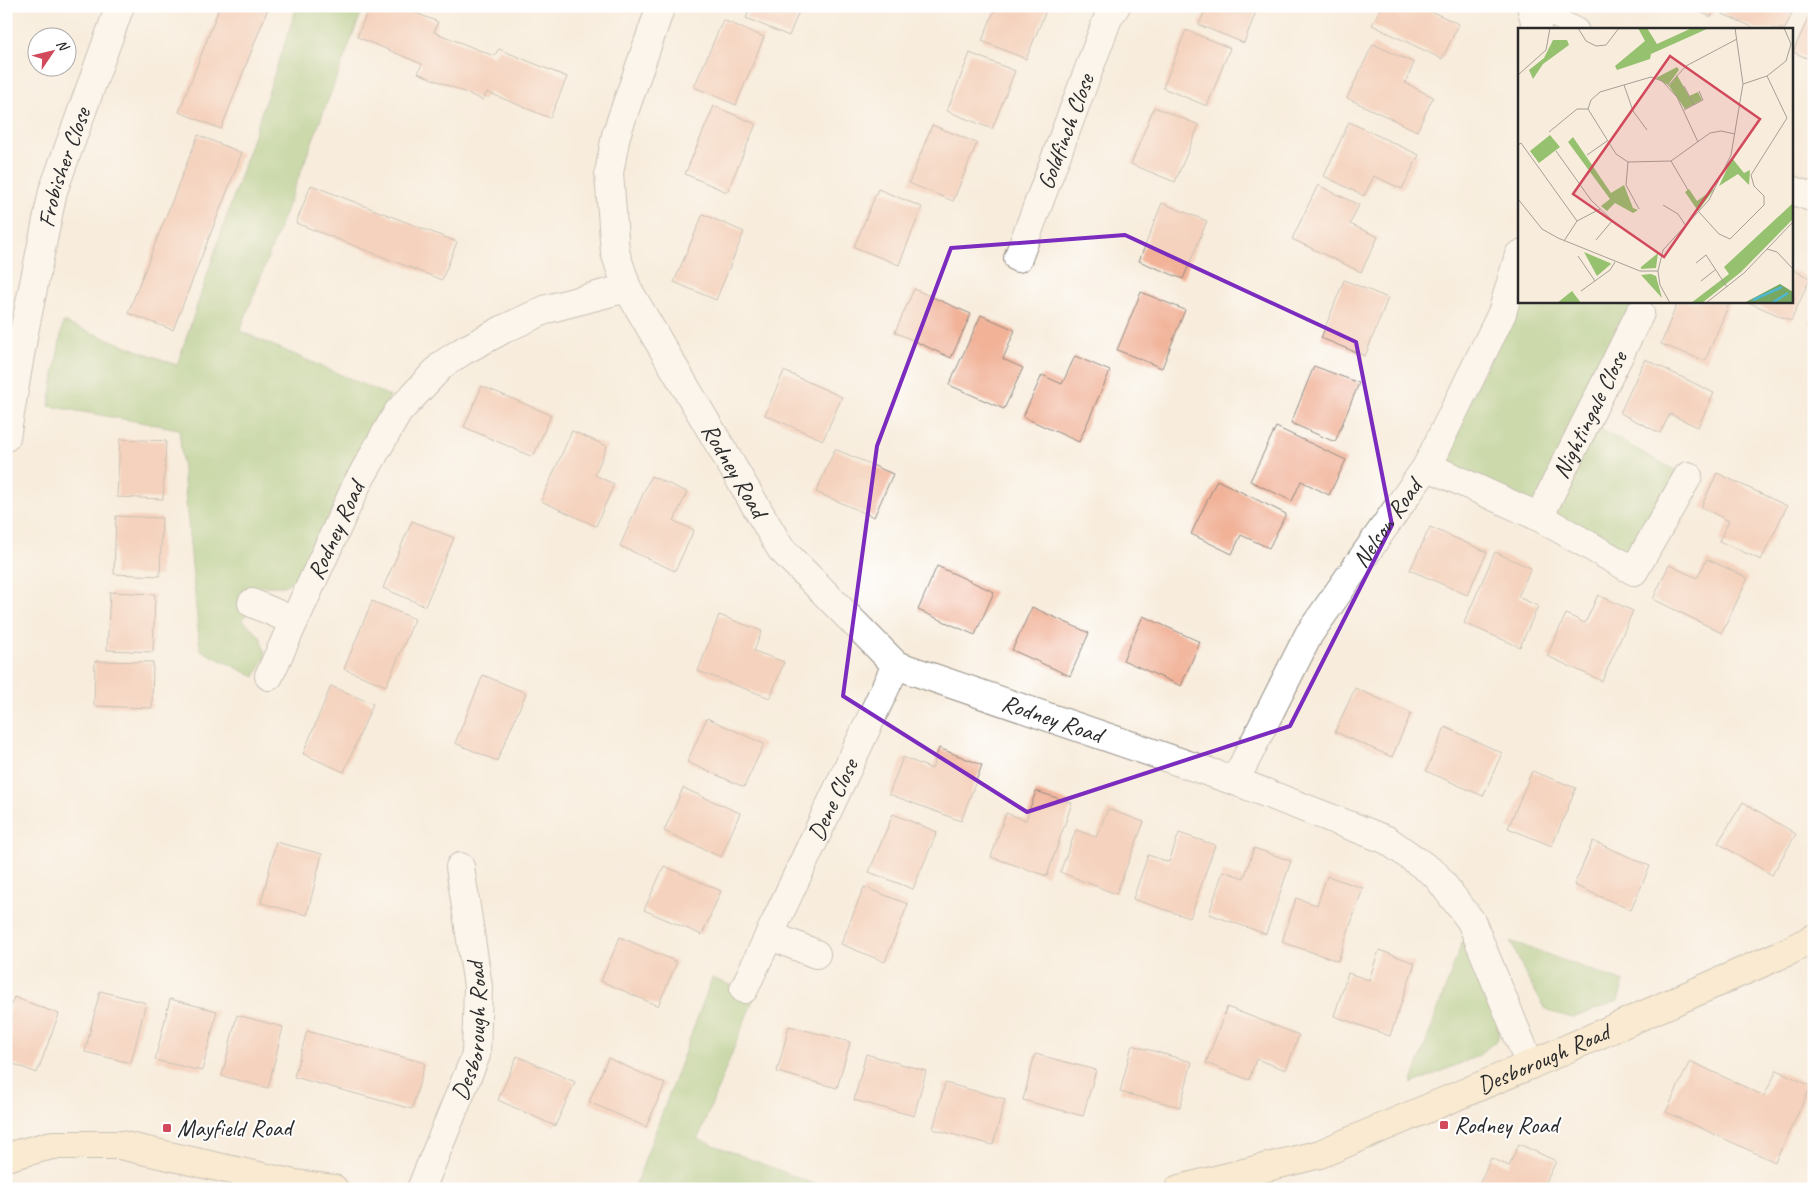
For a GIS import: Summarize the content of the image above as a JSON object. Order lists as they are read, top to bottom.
{
  "streets": {
    "street": [
      "Goldfinch Close",
      "Frobisher Close",
      "Nightingale Close",
      "Rodney Road",
      "Nelson Road",
      "Dene Close",
      "Desborough Road"
    ]
  },
  "crossings": [
    ["Rodney Road", "Nelson Road"],
    ["Rodney Road", "Dene Close"],
    ["Rodney Road", "Desborough Road"]
  ],
  "places": {
    "transit": ["Rodney Road", "Mayfield Road"]
  },
  "north": "top right"
}
